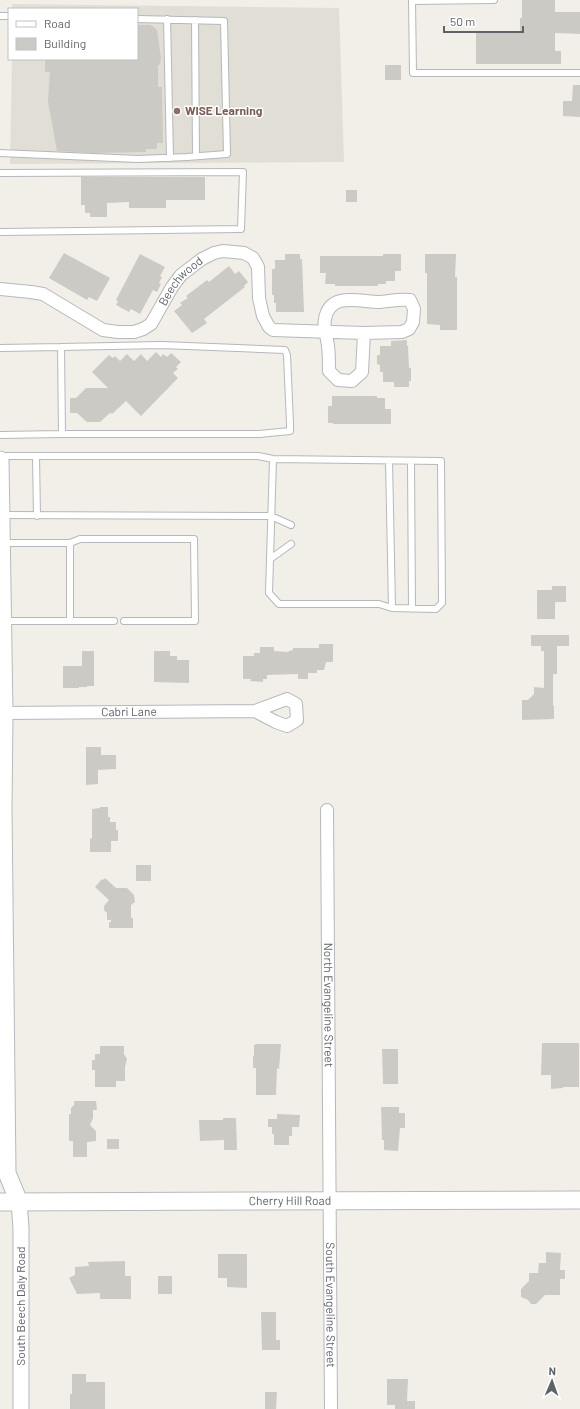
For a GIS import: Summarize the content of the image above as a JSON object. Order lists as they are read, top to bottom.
{
  "streets": {
    "main road": ["Cherry Hill Road"],
    "street": [
      "Beechwood",
      "Cabri Lane",
      "North Evangeline Street",
      "South Evangeline Street",
      "South Beech Daly Road"
    ]
  },
  "crossings": [
    ["North Evangeline Street", "Cherry Hill Road"],
    ["North Evangeline Street", "South Evangeline Street"],
    ["Cherry Hill Road", "South Evangeline Street"],
    ["Cherry Hill Road", "South Beech Daly Road"]
  ],
  "places": ["WISE Learning"],
  "legend": ["Road", "Building"],
  "scale_bar": "50 m",
  "north": "top"
}
